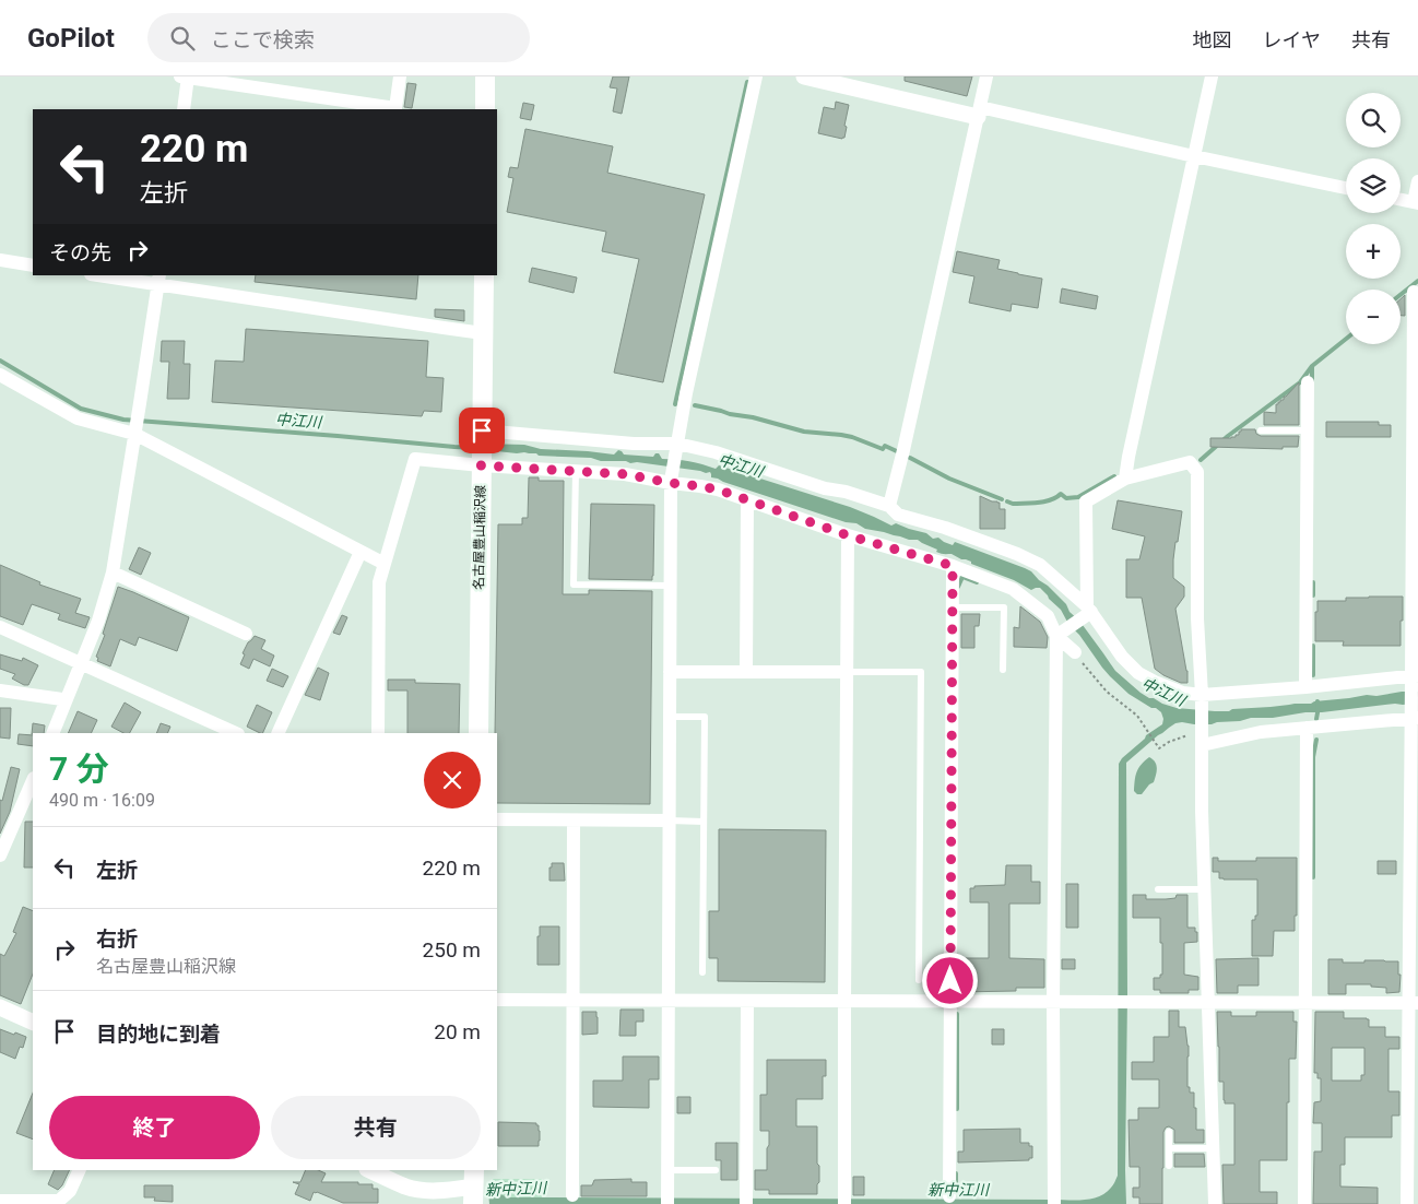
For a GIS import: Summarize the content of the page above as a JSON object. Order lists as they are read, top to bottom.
{
  "streets": {
    "main road": ["名古屋豊山稲沢線"]
  },
  "water": ["中江川", "新中江川"],
  "page": {
    "header": "GoPilot",
    "search": "ここで検索",
    "nav": ["地図", "レイヤ", "共有"],
    "map_buttons": ["+", "−"],
    "turn": ["220 m", "左折"],
    "then": "その先",
    "heading": ["7 分", "490 m · 16:09"],
    "list": [
      {
        "name": "左折",
        "value": "220 m"
      },
      {
        "name": "右折",
        "note": "名古屋豊山稲沢線",
        "value": "250 m"
      },
      {
        "name": "目的地に到着",
        "value": "20 m"
      }
    ],
    "buttons": ["終了", "共有"]
  }
}
